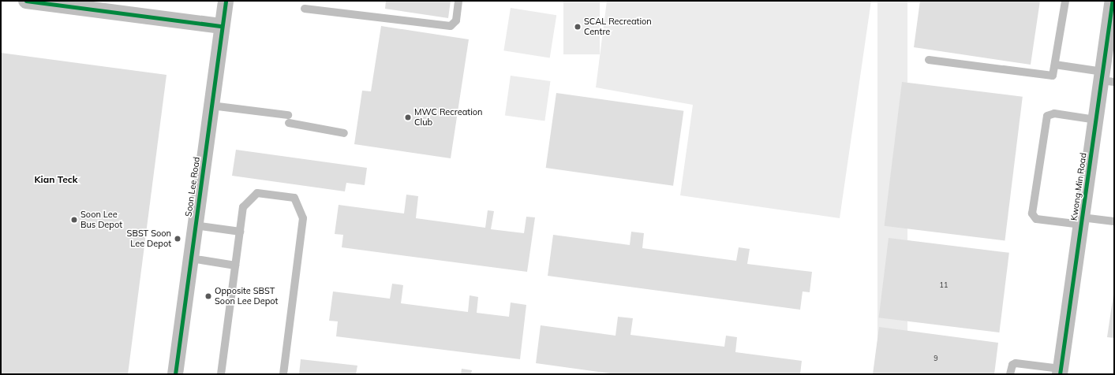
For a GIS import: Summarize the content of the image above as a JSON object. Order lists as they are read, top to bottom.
{
  "streets": {
    "street": ["Soon Lee Road", "Kwong Min Road"]
  },
  "districts": ["Kian Teck"],
  "places": [
    "SCAL Recreation Centre",
    "MWC Recreation Club",
    "Soon Lee Bus Depot",
    "SBST Soon Lee Depot",
    "Opposite SBST Soon Lee Depot"
  ],
  "house_numbers": ["11", "9"]
}
